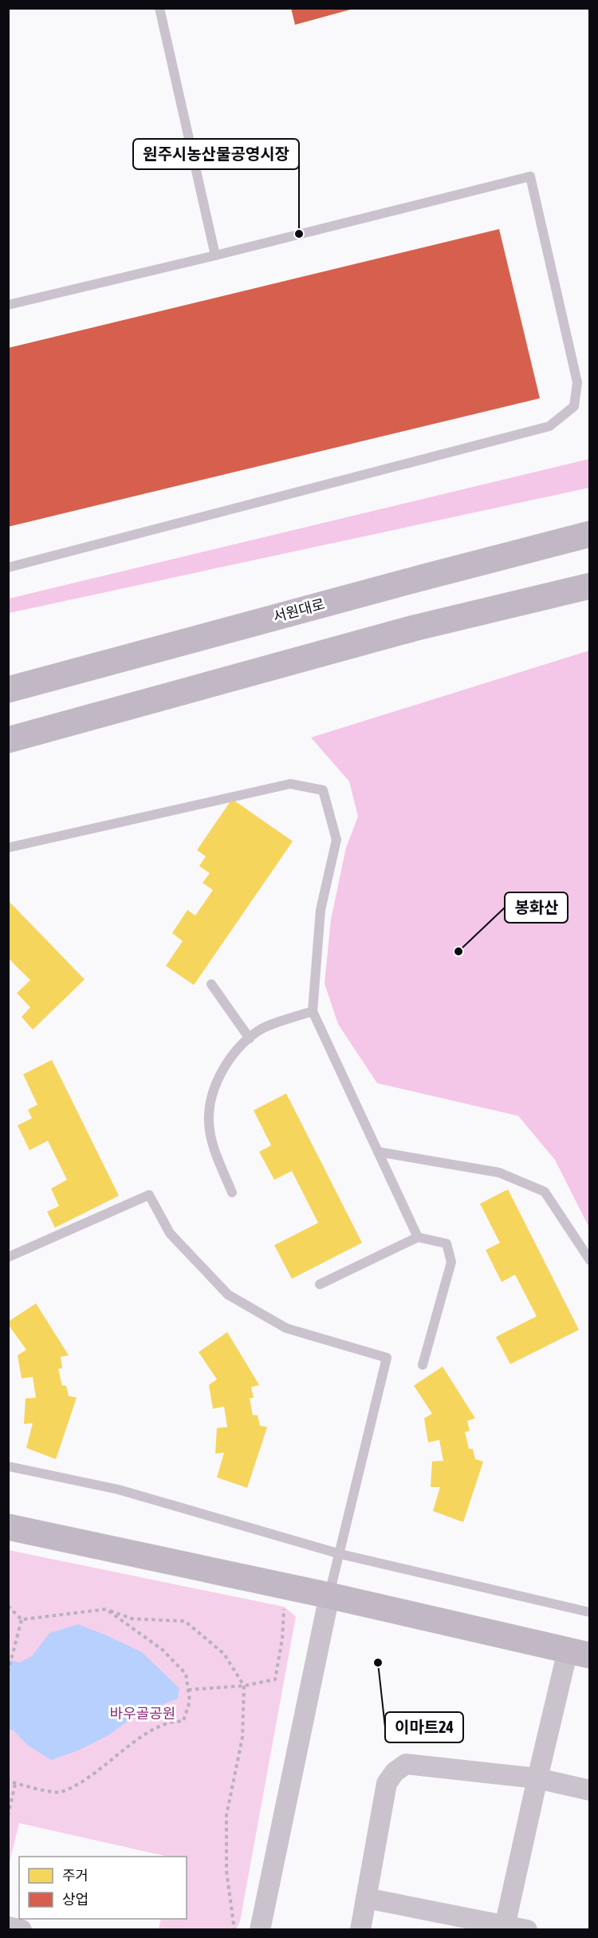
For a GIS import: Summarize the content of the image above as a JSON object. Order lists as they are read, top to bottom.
{
  "streets": {
    "street": ["서원대로"]
  },
  "parks": ["바우골공원"],
  "places": ["원주시농산물공영시장", "봉화산", "이마트24"],
  "legend": ["주거", "상업"]
}
